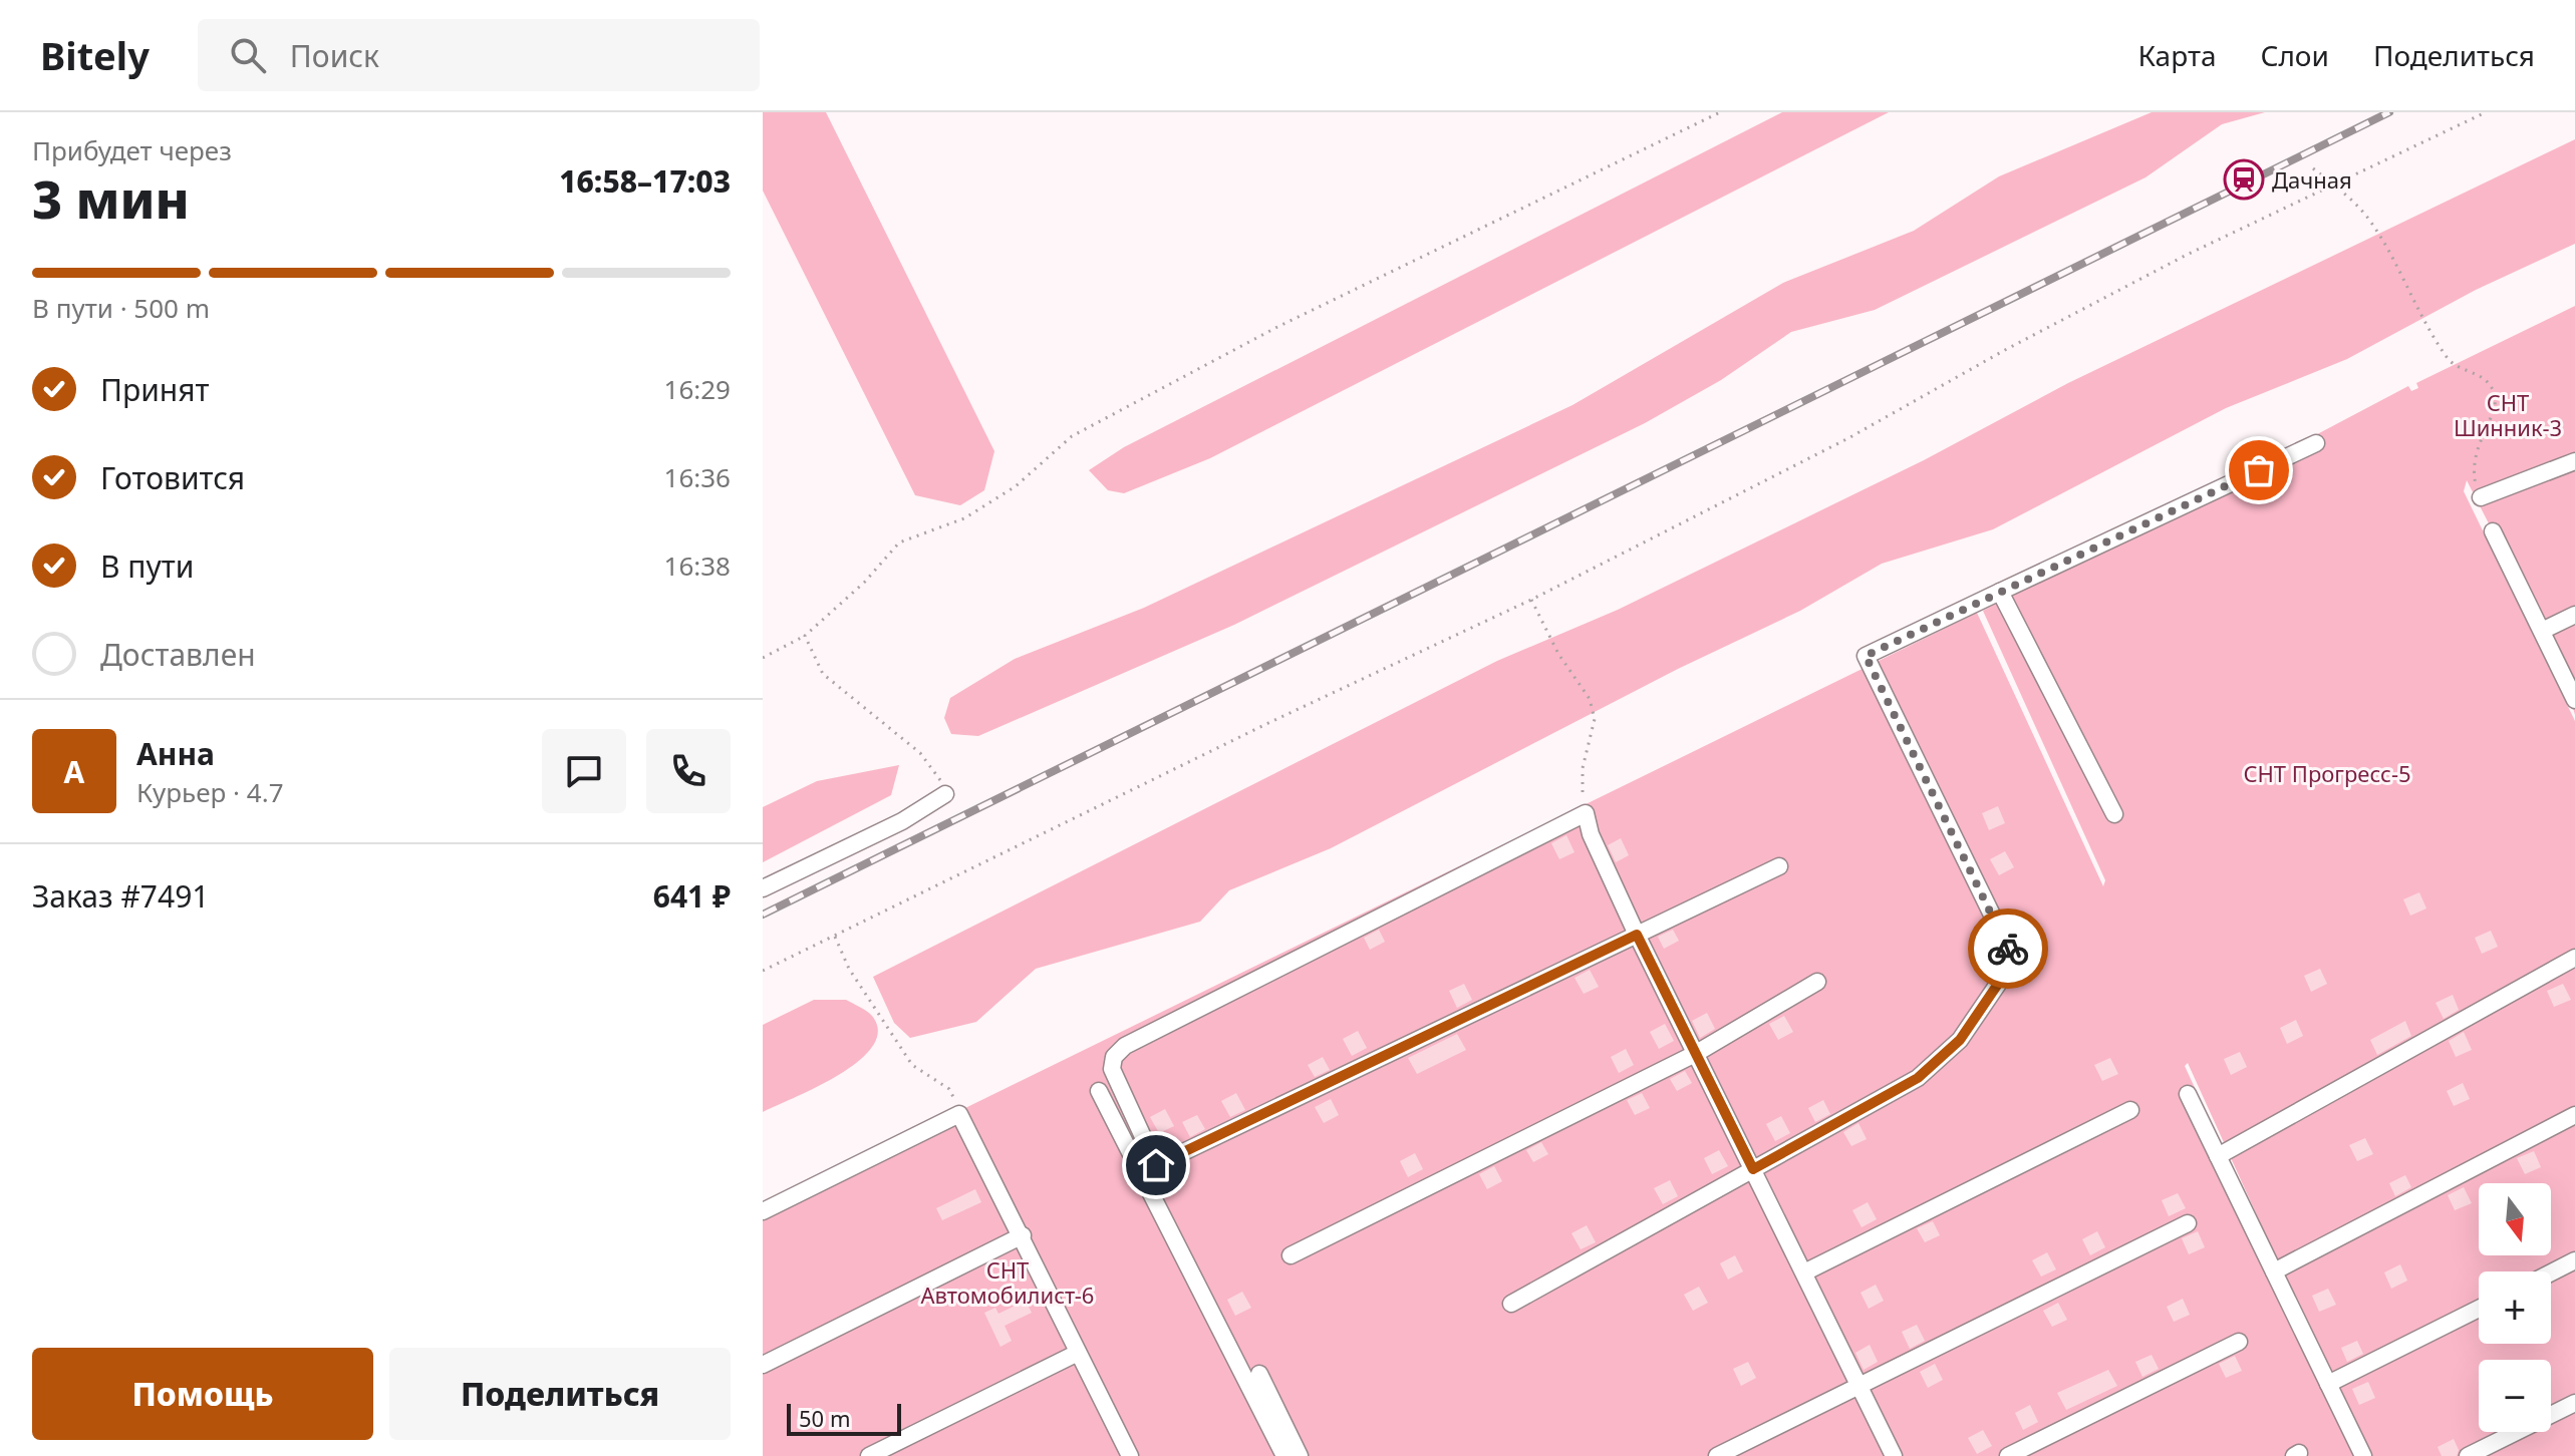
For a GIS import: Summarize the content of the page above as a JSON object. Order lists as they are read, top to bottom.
{
  "parks": ["СНТ Шинник-3", "СНТ Прогресс-5", "СНТ Автомобилист-6"],
  "places": {
    "station": ["Дачная"]
  },
  "scale_bar": "50 m",
  "north": "bottom",
  "page": {
    "header": "Bitely",
    "search": "Поиск",
    "nav": ["Карта", "Слои", "Поделиться"],
    "heading": ["3 мин", "Прибудет через", "16:58–17:03"],
    "panel": [
      "Анна",
      "Курьер · 4.7",
      "Заказ #7491",
      "641 ₽"
    ],
    "bar": "В пути · 500 m",
    "list": [
      ["Принят", "16:29"],
      ["Готовится", "16:36"],
      ["В пути", "16:38"],
      "Доставлен"
    ],
    "round": "А",
    "map_buttons": ["+", "−"],
    "buttons": ["Помощь", "Поделиться"],
    "scale": "50 m"
  }
}
